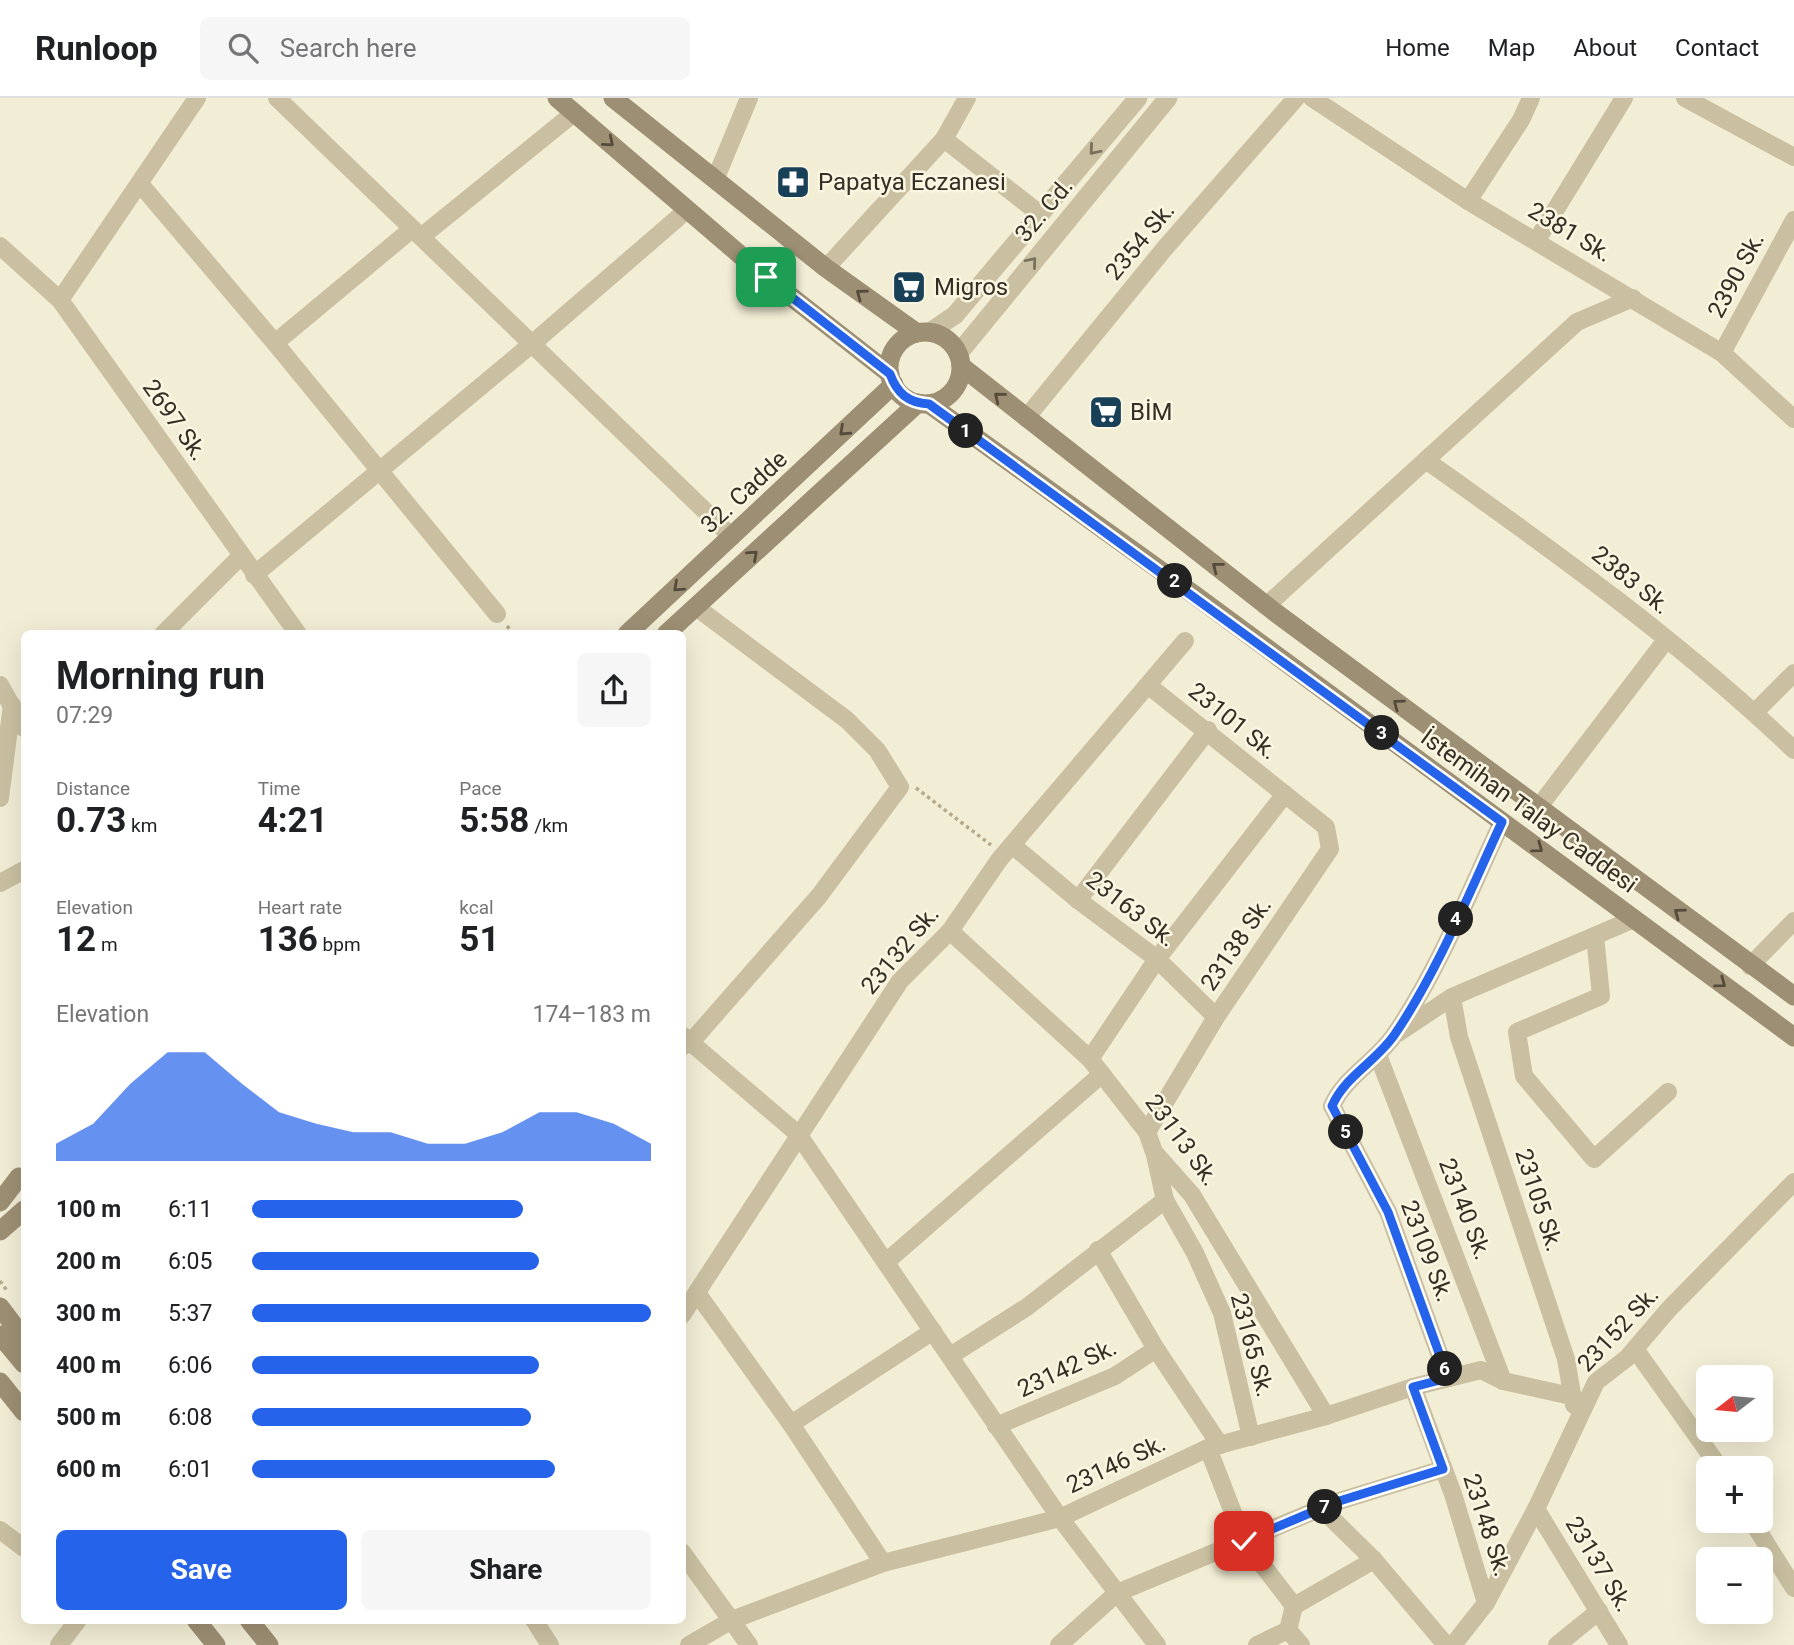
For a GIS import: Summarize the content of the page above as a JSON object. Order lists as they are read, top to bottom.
{
  "streets": {
    "main road": ["32. Cadde", "İstemihan Talay Caddesi"],
    "street": [
      "32. Cd.",
      "2381 Sk.",
      "2354 Sk.",
      "2390 Sk.",
      "2697 Sk.",
      "2383 Sk.",
      "23101 Sk.",
      "23163 Sk.",
      "23138 Sk.",
      "23132 Sk.",
      "23113 Sk.",
      "23105 Sk.",
      "23140 Sk.",
      "23109 Sk.",
      "23152 Sk.",
      "23165 Sk.",
      "23142 Sk.",
      "23146 Sk.",
      "23148 Sk.",
      "23137 Sk."
    ]
  },
  "crossings": [
    ["32. Cd.", "32. Cadde"],
    ["32. Cd.", "İstemihan Talay Caddesi"],
    ["2381 Sk.", "2390 Sk."],
    ["2354 Sk.", "İstemihan Talay Caddesi"],
    ["32. Cadde", "İstemihan Talay Caddesi"],
    ["23101 Sk.", "23138 Sk."],
    ["23101 Sk.", "23132 Sk."],
    ["İstemihan Talay Caddesi", "23109 Sk."],
    ["23163 Sk.", "23138 Sk."],
    ["23163 Sk.", "23132 Sk."],
    ["23138 Sk.", "23113 Sk."],
    ["23132 Sk.", "23113 Sk."],
    ["23113 Sk.", "23165 Sk."],
    ["23113 Sk.", "23146 Sk."],
    ["23105 Sk.", "23152 Sk."],
    ["23105 Sk.", "23146 Sk."],
    ["23140 Sk.", "23109 Sk."],
    ["23140 Sk.", "23146 Sk."],
    ["23109 Sk.", "23146 Sk."],
    ["23152 Sk.", "23148 Sk."],
    ["23152 Sk.", "23137 Sk."],
    ["23165 Sk.", "23146 Sk."]
  ],
  "places": {
    "pharmacy": ["Papatya Eczanesi"],
    "supermarket": ["Migros", "BİM"]
  },
  "north": "left",
  "page": {
    "header": "Runloop",
    "search": "Search here",
    "nav": [
      "Home",
      "Map",
      "About",
      "Contact"
    ],
    "pins": [
      "1",
      "2",
      "3",
      "4",
      "5",
      "6",
      "7"
    ],
    "heading": ["Morning run", "07:29"],
    "stats": [
      ["Distance", "0.73 km"],
      ["Time", "4:21"],
      ["Pace", "5:58 /km"],
      ["Elevation", "12 m"],
      ["Heart rate", "136 bpm"],
      ["kcal", "51"]
    ],
    "chart": ["Elevation", "174–183 m"],
    "list": [
      {
        "name": "100 m",
        "note": "6:11"
      },
      {
        "name": "200 m",
        "note": "6:05"
      },
      {
        "name": "300 m",
        "note": "5:37"
      },
      {
        "name": "400 m",
        "note": "6:06"
      },
      {
        "name": "500 m",
        "note": "6:08"
      },
      {
        "name": "600 m",
        "note": "6:01"
      }
    ],
    "map_buttons": ["+", "−"],
    "buttons": ["Save", "Share"]
  }
}
